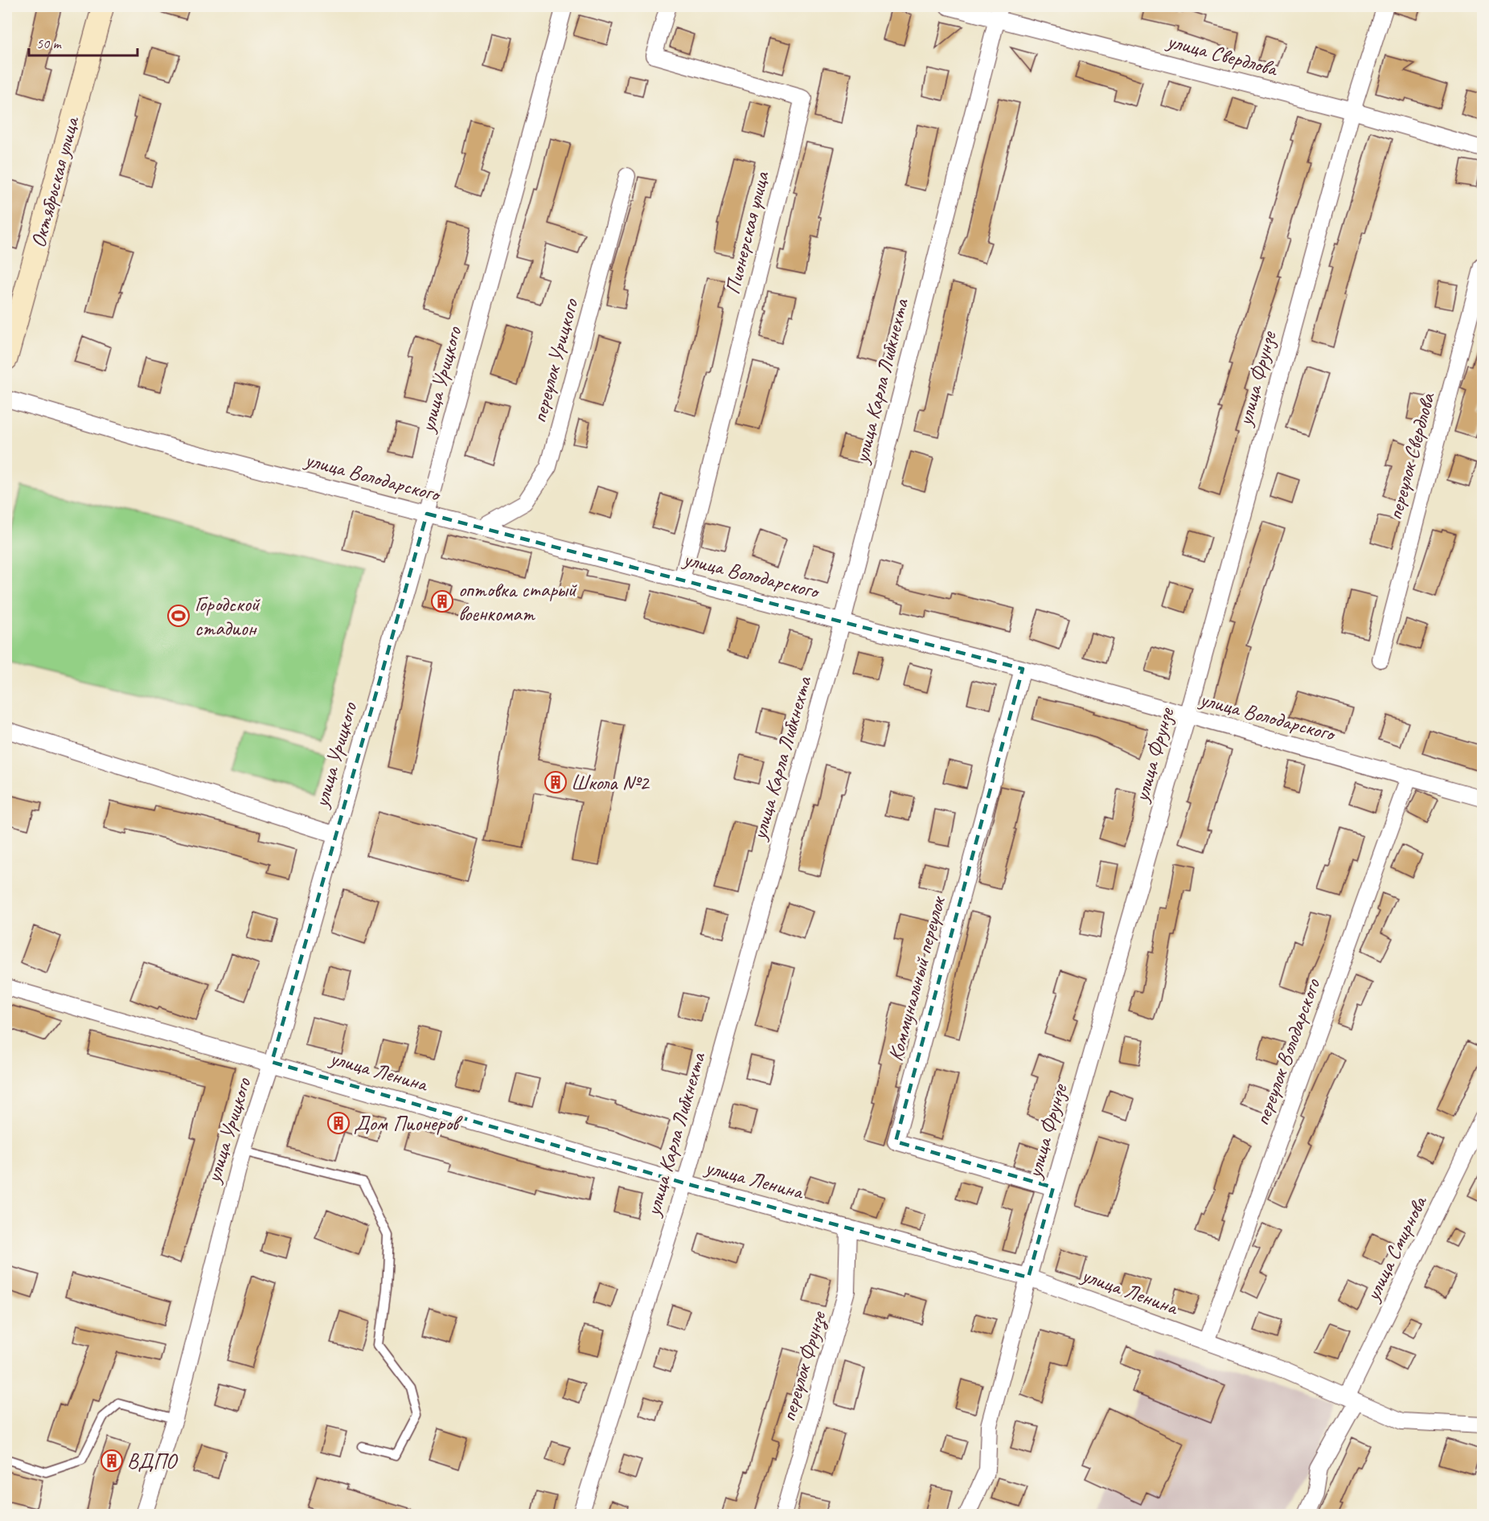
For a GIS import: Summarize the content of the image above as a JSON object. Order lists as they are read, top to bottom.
{
  "streets": {
    "street": [
      "улица Свердлова",
      "Октябрьская улица",
      "Пионерская улица",
      "переулок Урицкого",
      "улица Фрунзе",
      "улица Урицкого",
      "улица Карла Либкнехта",
      "переулок Свердлова",
      "улица Володарского",
      "Коммунальный переулок",
      "переулок Володарского",
      "улица Ленина",
      "улица Смирнова",
      "переулок Фрунзе"
    ]
  },
  "crossings": [
    ["улица Свердлова", "улица Фрунзе"],
    ["улица Свердлова", "улица Карла Либкнехта"],
    ["Пионерская улица", "улица Володарского"],
    ["переулок Урицкого", "улица Володарского"],
    ["улица Фрунзе", "улица Володарского"],
    ["улица Фрунзе", "Коммунальный переулок"],
    ["улица Фрунзе", "улица Ленина"],
    ["улица Урицкого", "улица Володарского"],
    ["улица Урицкого", "улица Ленина"],
    ["улица Карла Либкнехта", "улица Володарского"],
    ["улица Карла Либкнехта", "улица Ленина"],
    ["улица Володарского", "Коммунальный переулок"],
    ["улица Володарского", "переулок Володарского"],
    ["переулок Володарского", "улица Ленина"],
    ["улица Ленина", "улица Смирнова"],
    ["улица Ленина", "переулок Фрунзе"]
  ],
  "places": {
    "building": [
      "оптовка старый военкомат",
      "Школа №2",
      "Дом Пионеров",
      "ВДПО"
    ],
    "sports": ["Городской стадион"]
  },
  "scale_bar": "50 m"
}
